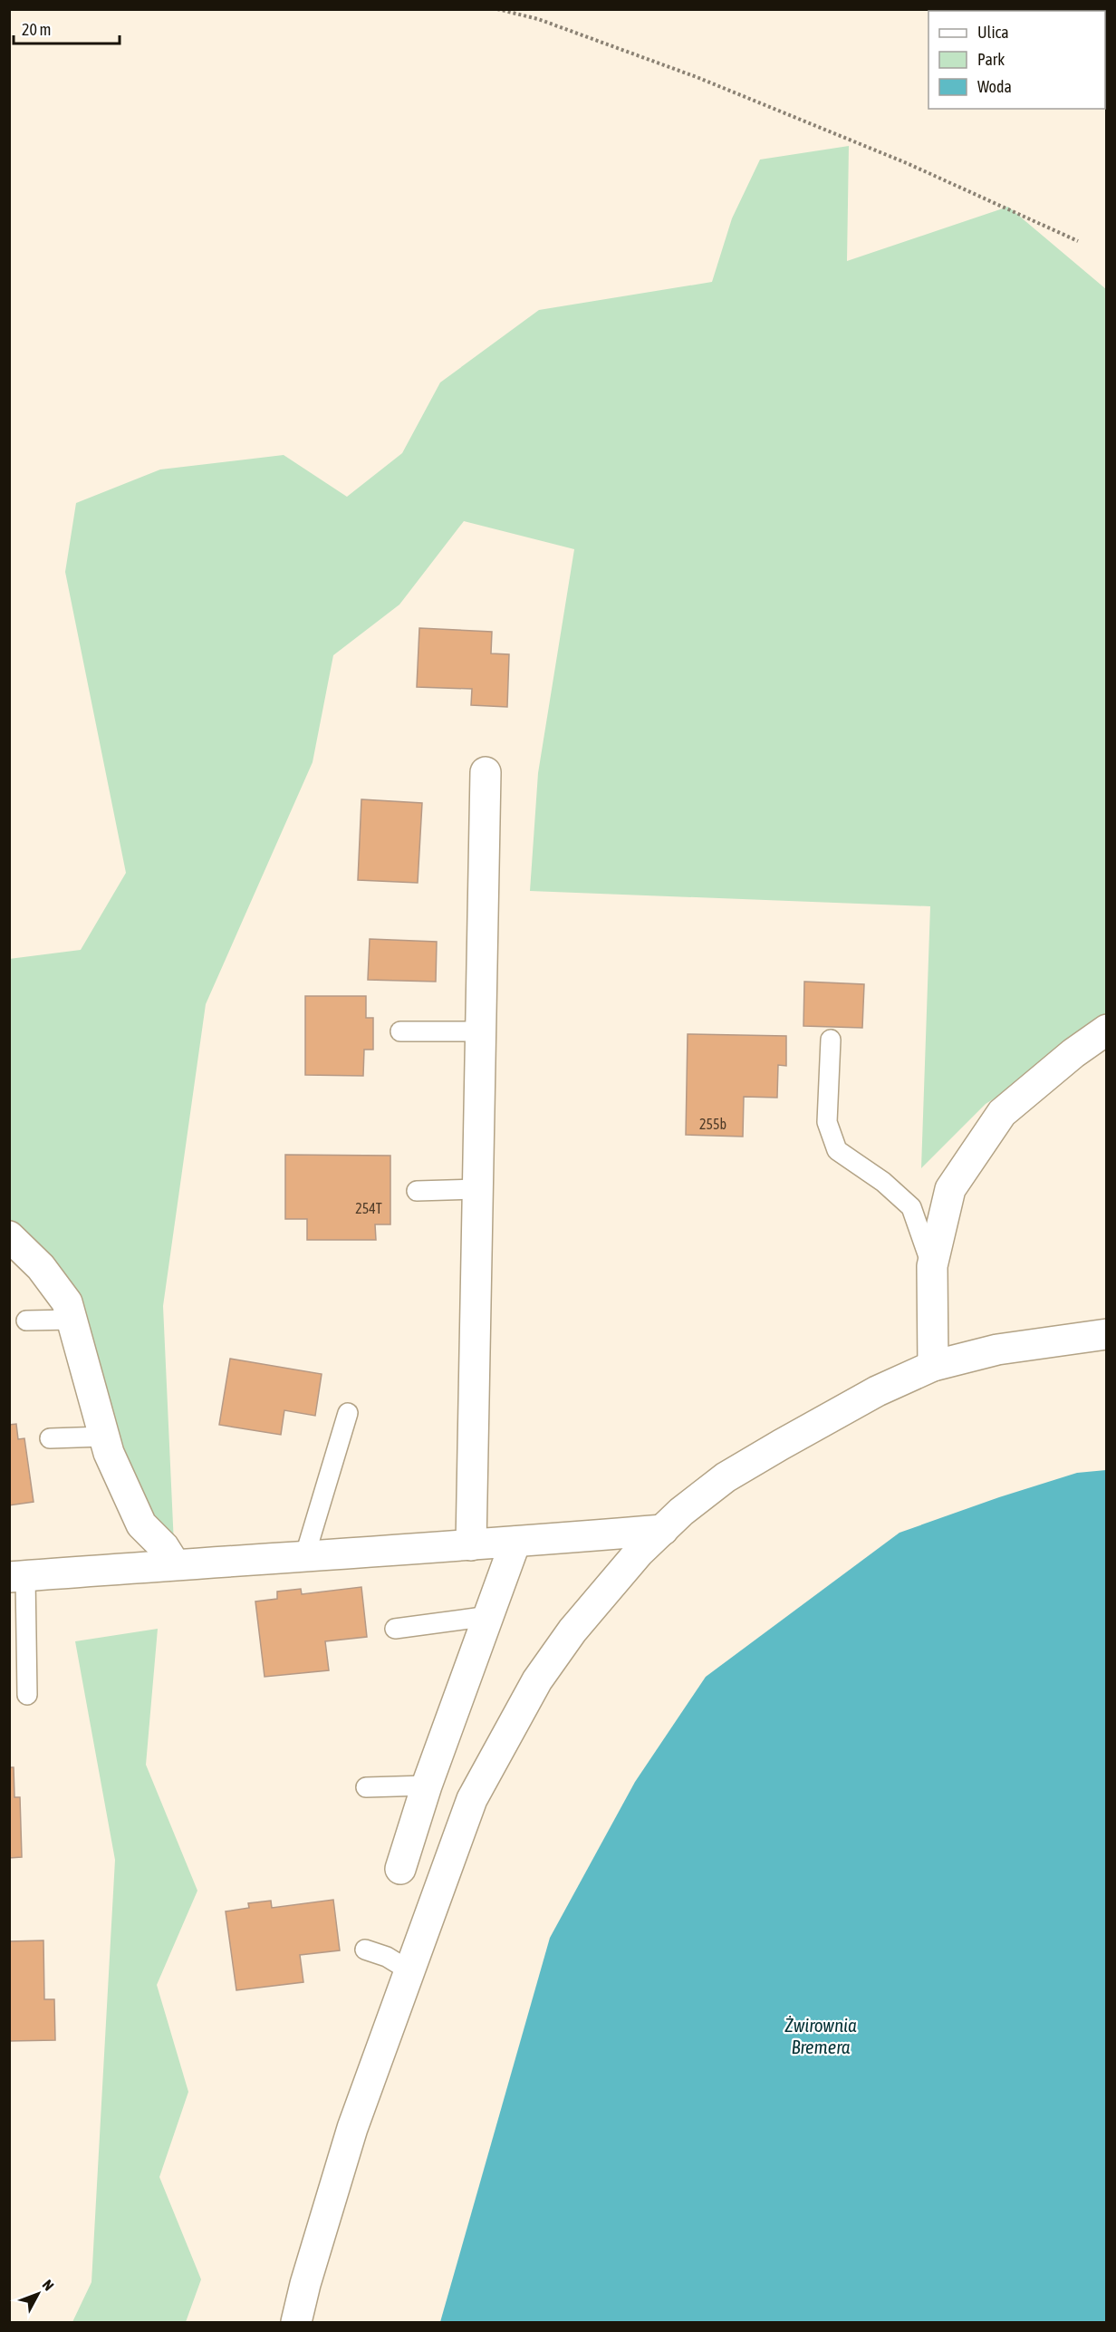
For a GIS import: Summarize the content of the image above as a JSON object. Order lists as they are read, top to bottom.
{
  "water": ["Żwirownia Bremera"],
  "house_numbers": ["255b", "254T"],
  "legend": ["Ulica", "Park", "Woda"],
  "scale_bar": "20 m",
  "north": "top right"
}
